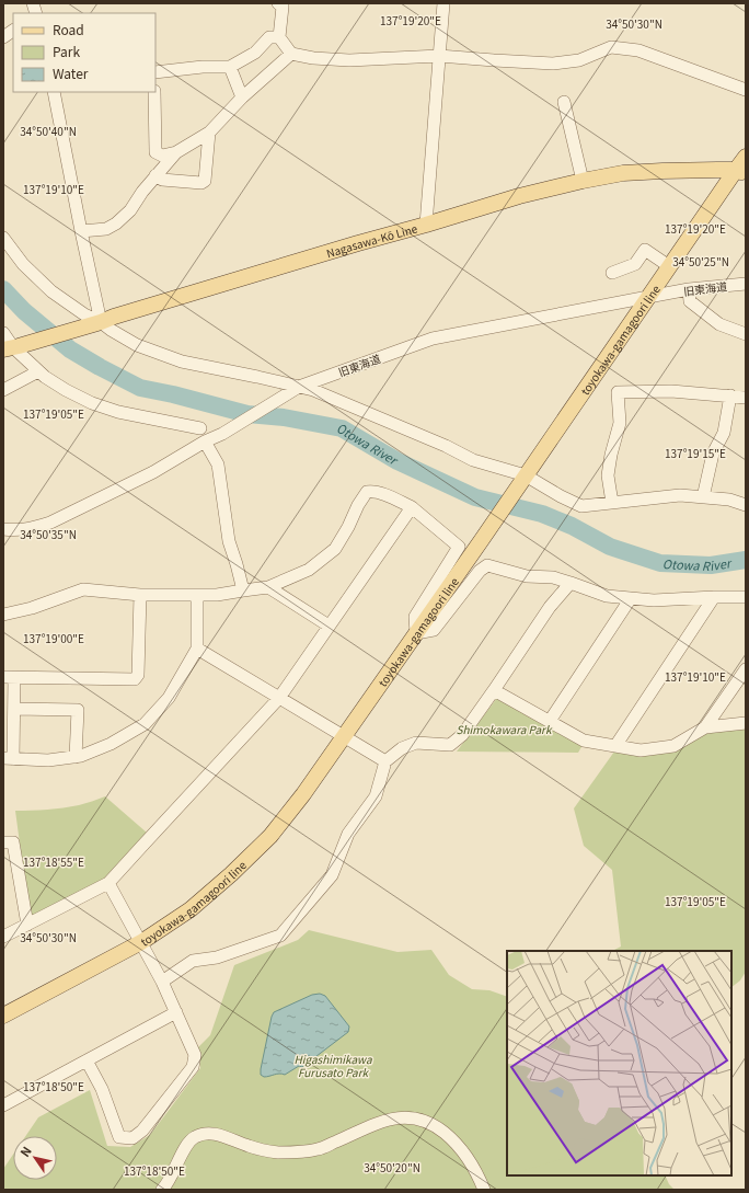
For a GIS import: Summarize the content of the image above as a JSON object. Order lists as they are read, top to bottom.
{
  "streets": {
    "main road": ["Nagasawa-Kō Line", "toyokawa-gamagoori line"],
    "street": ["旧東海道"]
  },
  "crossings": [
    ["Nagasawa-Kō Line", "toyokawa-gamagoori line"],
    ["旧東海道", "toyokawa-gamagoori line"]
  ],
  "water": ["Otowa River"],
  "parks": ["Shimokawara Park", "Higashimikawa Furusato Park"],
  "legend": ["Road", "Park", "Water"],
  "north": "top left",
  "coordinates": [
    "137°19'20\"E",
    "34°50'30\"N",
    "34°50'40\"N",
    "137°19'10\"E",
    "34°50'25\"N",
    "137°19'05\"E",
    "137°19'15\"E",
    "34°50'35\"N",
    "137°19'00\"E",
    "137°18'55\"E",
    "137°18'50\"E",
    "34°50'20\"N"
  ]
}
